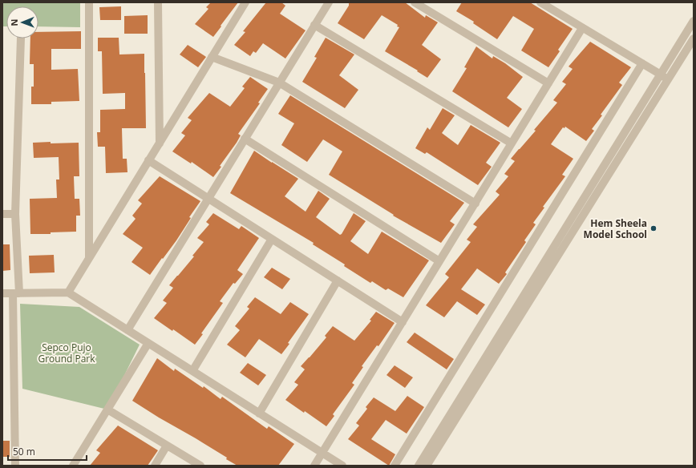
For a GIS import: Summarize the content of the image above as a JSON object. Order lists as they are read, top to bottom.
{
  "parks": ["Sepco Pujo Ground Park"],
  "places": ["Hem Sheela Model School"],
  "scale_bar": "50 m",
  "north": "left"
}
